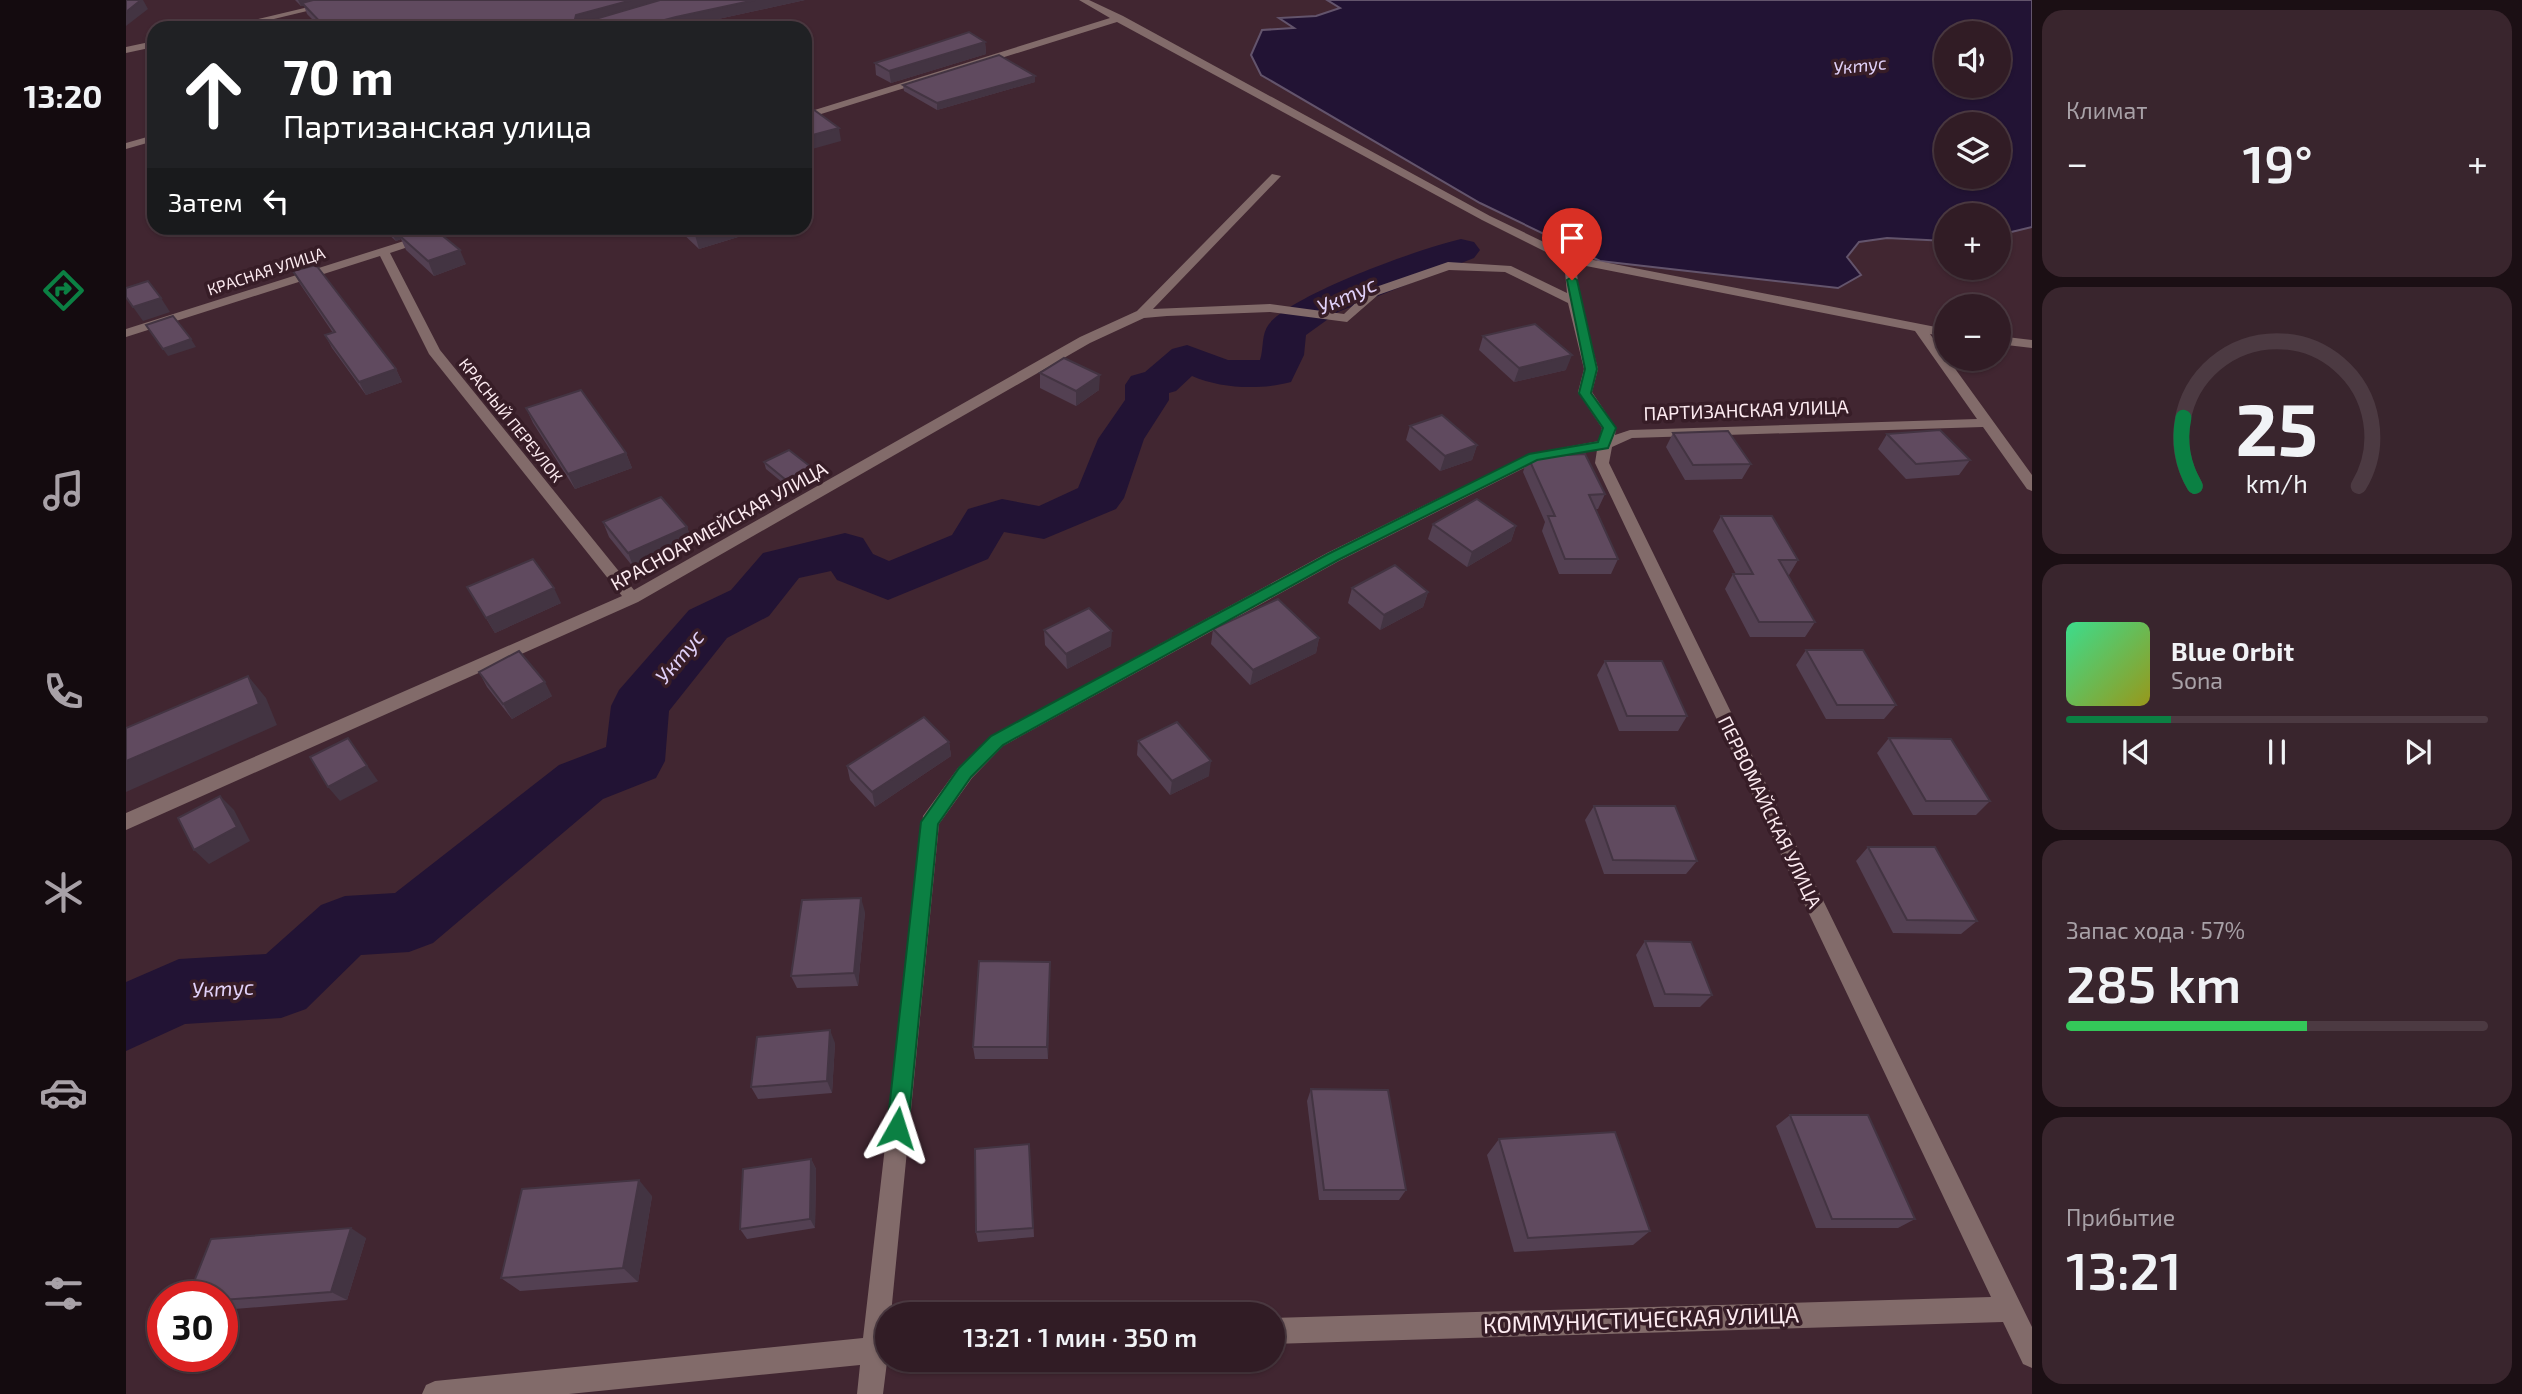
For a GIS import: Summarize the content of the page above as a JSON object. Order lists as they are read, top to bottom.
{
  "streets": {
    "street": [
      "КРАСНАЯ УЛИЦА",
      "ПАРТИЗАНСКАЯ УЛИЦА",
      "КРАСНЫЙ ПЕРЕУЛОК",
      "КРАСНОАРМЕЙСКАЯ УЛИЦА",
      "ПЕРВОМАЙСКАЯ УЛИЦА",
      "КОММУНИСТИЧЕСКАЯ УЛИЦА"
    ]
  },
  "crossings": [
    ["КРАСНАЯ УЛИЦА", "КРАСНЫЙ ПЕРЕУЛОК"],
    ["ПАРТИЗАНСКАЯ УЛИЦА", "ПЕРВОМАЙСКАЯ УЛИЦА"],
    ["КРАСНЫЙ ПЕРЕУЛОК", "КРАСНОАРМЕЙСКАЯ УЛИЦА"],
    ["ПЕРВОМАЙСКАЯ УЛИЦА", "КОММУНИСТИЧЕСКАЯ УЛИЦА"]
  ],
  "water": ["Уктус"],
  "page": {
    "tabs": "13:20",
    "tile": [
      "Климат",
      ["Запас хода · 57%", "285 km"],
      ["Прибытие", "13:21"]
    ],
    "map_buttons": ["+", "−"],
    "turn": ["70 m", "Партизанская улица"],
    "heat": ["−", "19°", "+"],
    "then": "Затем",
    "song": ["Blue Orbit", "Sona"],
    "limit": "30",
    "trip": "13:21 · 1 мин · 350 m",
    "gauge": ["25", "km/h"]
  }
}
